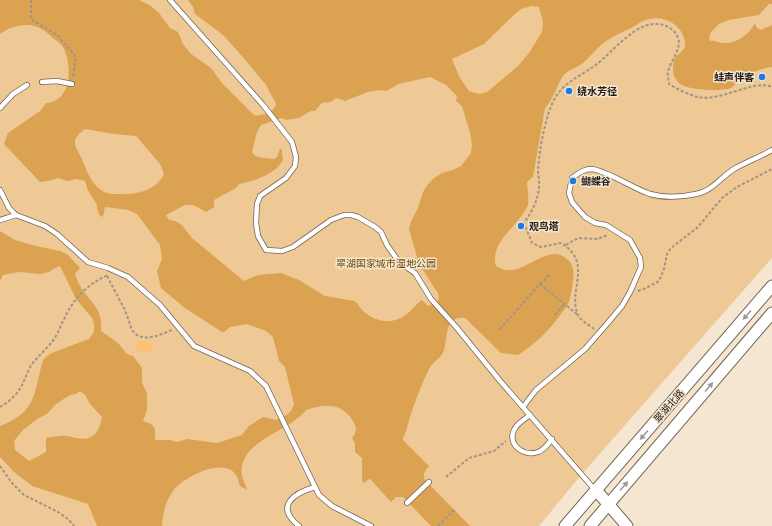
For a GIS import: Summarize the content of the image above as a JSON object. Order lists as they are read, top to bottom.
{
  "streets": {
    "street": ["翠湖北路"]
  },
  "parks": ["翠湖国家城市湿地公园"],
  "places": [
    "蛙声伴客",
    "绕水芳径",
    "蝴蝶谷",
    "观鸟塔"
  ]
}
